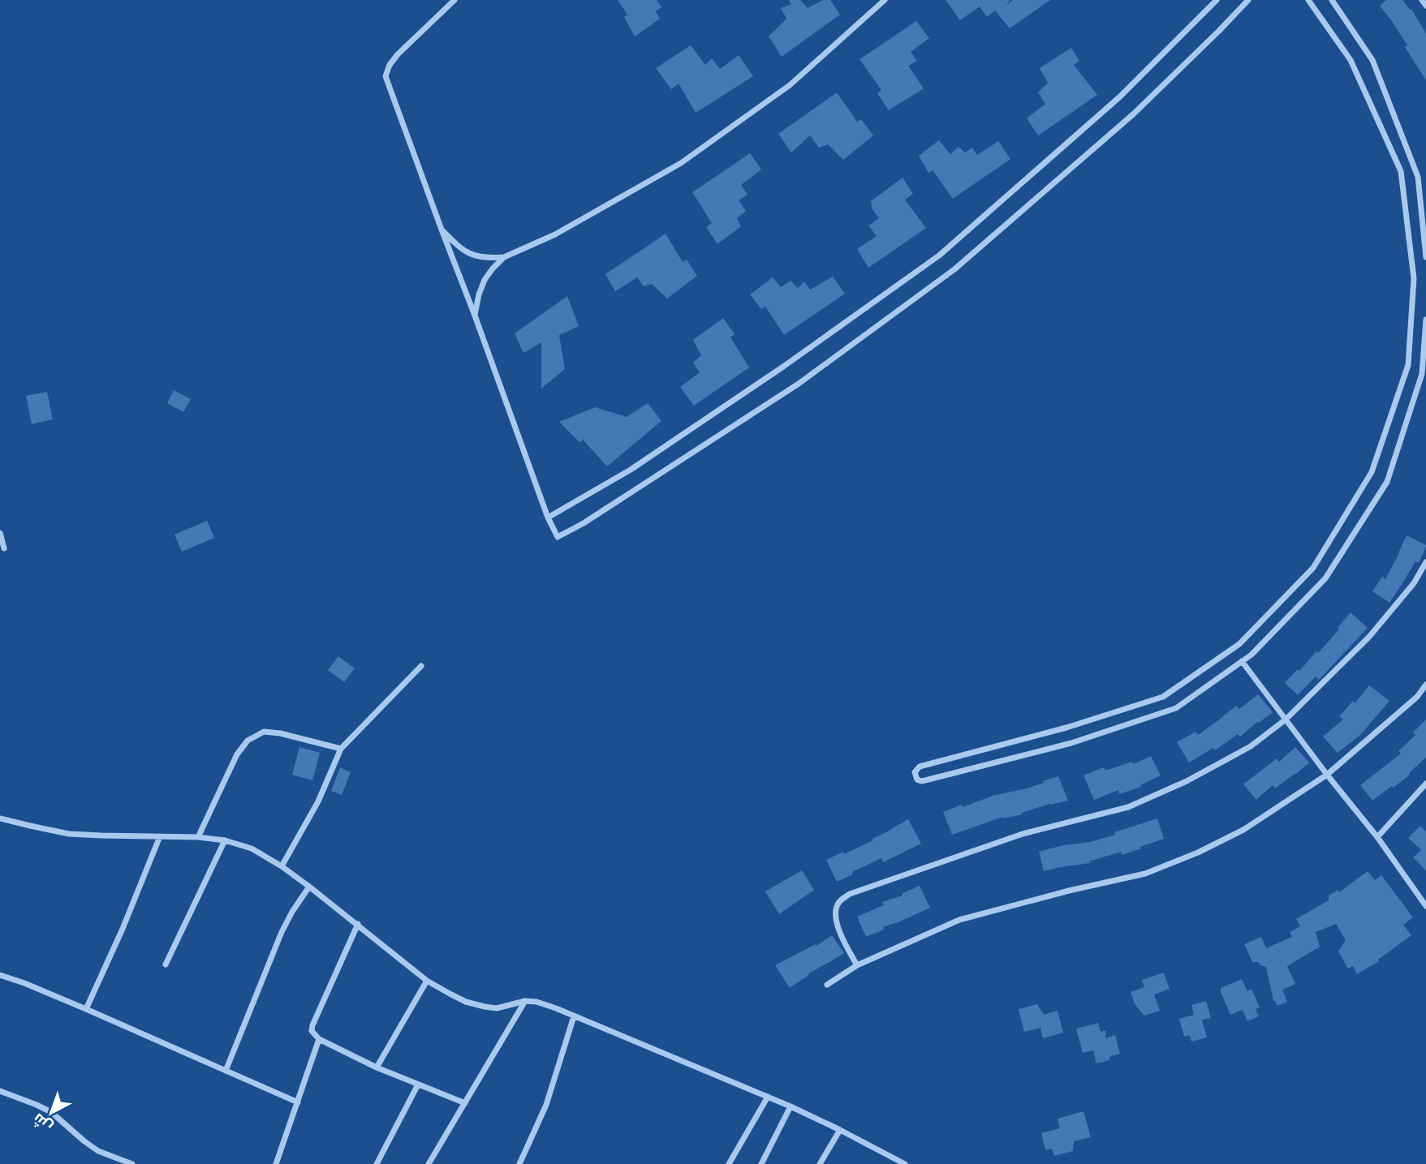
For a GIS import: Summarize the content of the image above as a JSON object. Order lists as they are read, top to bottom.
{
  "north": "bottom left"
}
